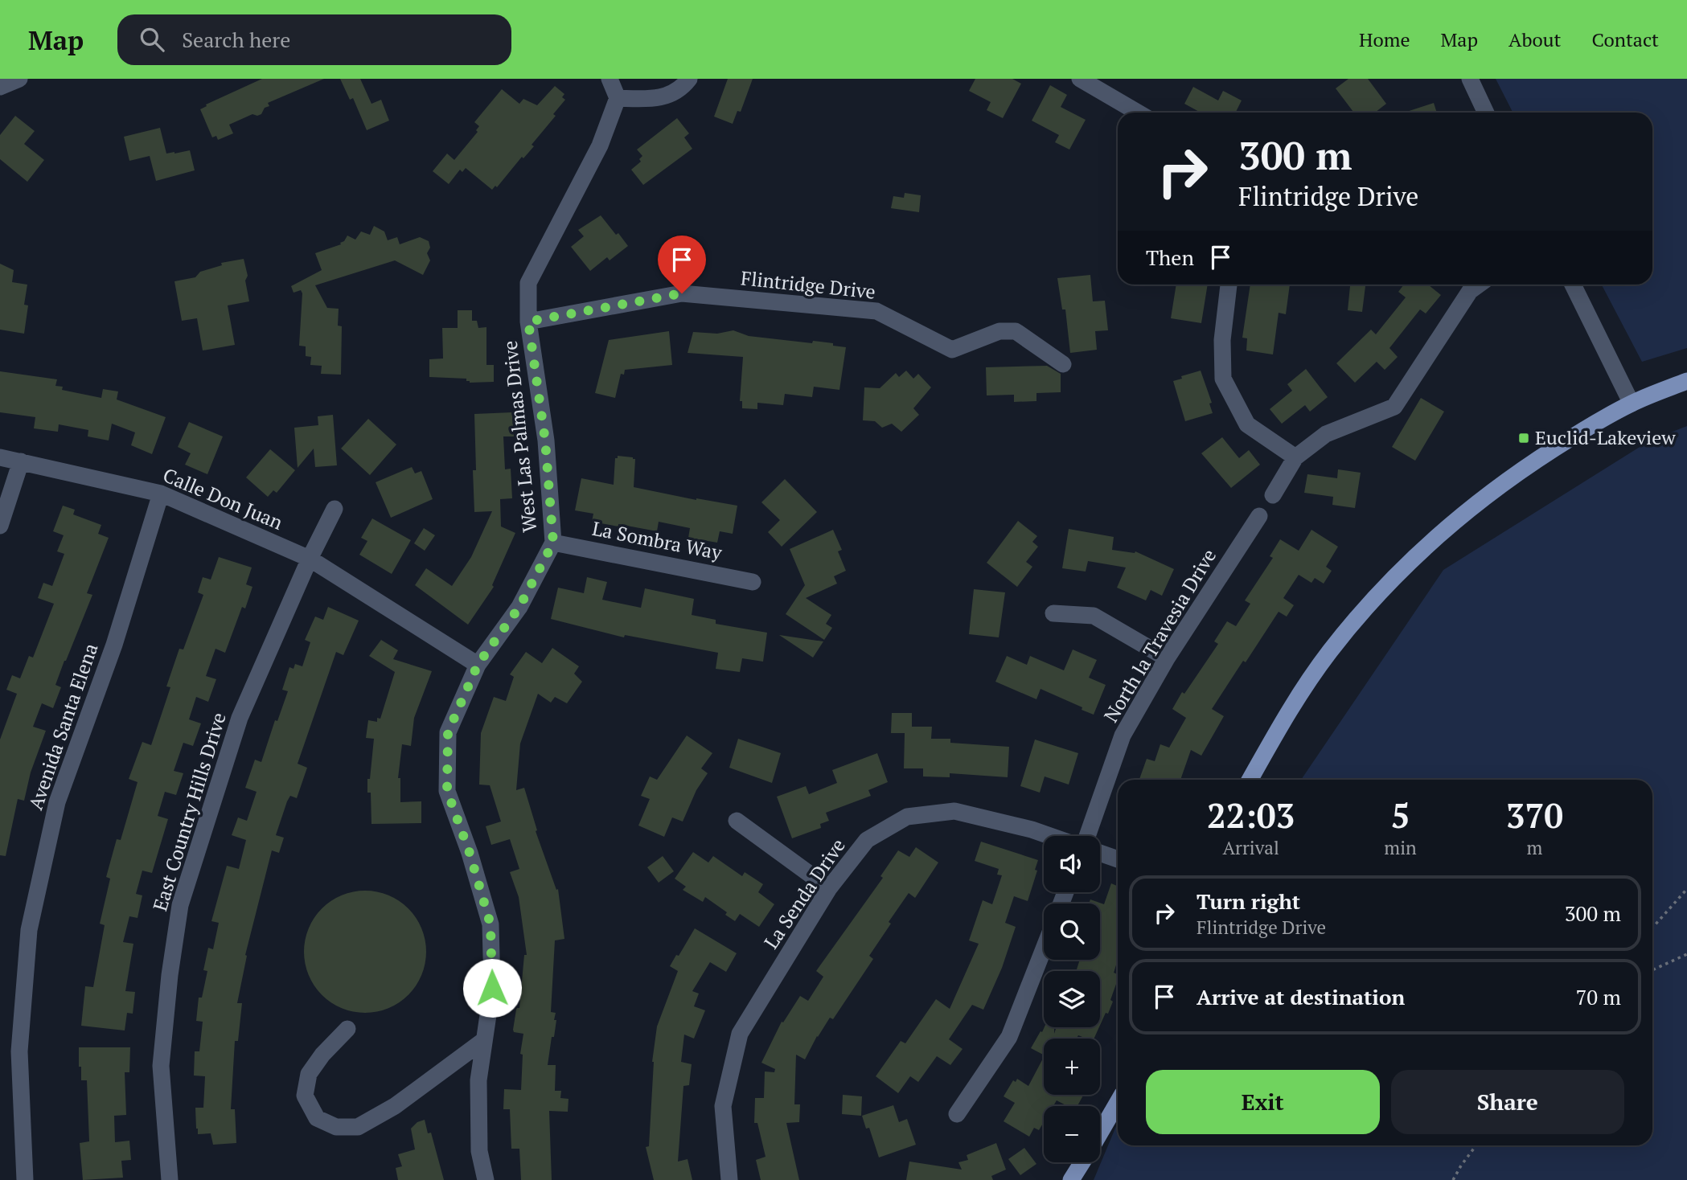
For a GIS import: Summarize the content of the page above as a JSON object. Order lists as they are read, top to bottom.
{
  "streets": {
    "street": [
      "Flintridge Drive",
      "West Las Palmas Drive",
      "Calle Don Juan",
      "La Sombra Way",
      "North la Travesia Drive",
      "Avenida Santa Elena",
      "East Country Hills Drive",
      "La Senda Drive"
    ]
  },
  "crossings": [
    ["Flintridge Drive", "West Las Palmas Drive"],
    ["West Las Palmas Drive", "Calle Don Juan"],
    ["West Las Palmas Drive", "La Sombra Way"],
    ["Calle Don Juan", "Avenida Santa Elena"],
    ["Calle Don Juan", "East Country Hills Drive"]
  ],
  "places": {
    "transit": ["Euclid-Lakeview"]
  },
  "page": {
    "header": "Map",
    "search": "Search here",
    "nav": [
      "Home",
      "Map",
      "About",
      "Contact"
    ],
    "turn": ["300 m", "Flintridge Drive"],
    "then": "Then",
    "eta": [
      "22:03",
      "Arrival",
      "5",
      "min",
      "370",
      "m"
    ],
    "map_buttons": ["+", "−"],
    "list": [
      {
        "name": "Turn right",
        "note": "Flintridge Drive",
        "value": "300 m"
      },
      {
        "name": "Arrive at destination",
        "value": "70 m"
      }
    ],
    "buttons": ["Exit", "Share"]
  }
}
